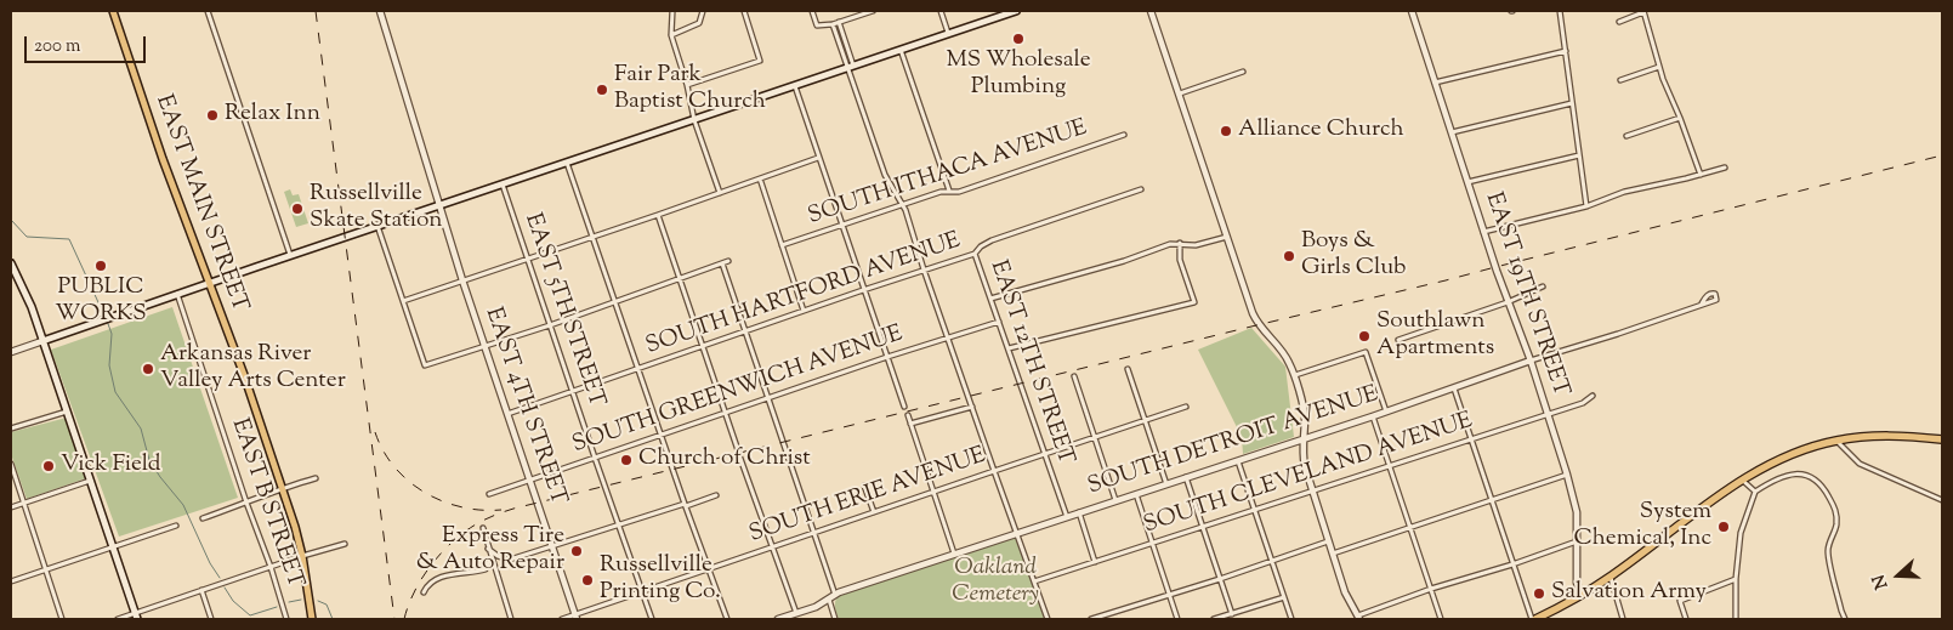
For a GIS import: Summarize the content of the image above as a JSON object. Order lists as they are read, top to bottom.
{
  "streets": {
    "main road": ["EAST MAIN STREET"],
    "street": [
      "SOUTH ITHACA AVENUE",
      "SOUTH HARTFORD AVENUE",
      "EAST 19TH STREET",
      "EAST 5TH STREET",
      "EAST 12TH STREET",
      "SOUTH GREENWICH AVENUE",
      "EAST 4TH STREET",
      "SOUTH DETROIT AVENUE",
      "SOUTH CLEVELAND AVENUE",
      "SOUTH ERIE AVENUE",
      "EAST B STREET"
    ]
  },
  "crossings": [
    ["SOUTH HARTFORD AVENUE", "EAST 5TH STREET"],
    ["SOUTH HARTFORD AVENUE", "EAST 12TH STREET"],
    ["SOUTH HARTFORD AVENUE", "EAST 4TH STREET"],
    ["EAST 19TH STREET", "SOUTH DETROIT AVENUE"],
    ["EAST 19TH STREET", "SOUTH CLEVELAND AVENUE"],
    ["EAST 5TH STREET", "SOUTH GREENWICH AVENUE"],
    ["EAST 5TH STREET", "SOUTH ERIE AVENUE"],
    ["EAST 12TH STREET", "SOUTH GREENWICH AVENUE"],
    ["EAST 12TH STREET", "SOUTH DETROIT AVENUE"],
    ["EAST 12TH STREET", "SOUTH ERIE AVENUE"],
    ["SOUTH GREENWICH AVENUE", "EAST 4TH STREET"],
    ["EAST 4TH STREET", "SOUTH ERIE AVENUE"]
  ],
  "parks": ["Oakland Cemetery"],
  "places": [
    "MS Wholesale Plumbing",
    "Fair Park Baptist Church",
    "Relax Inn",
    "Alliance Church",
    "Russellville Skate Station",
    "Boys & Girls Club",
    "PUBLIC WORKS",
    "Southlawn Apartments",
    "Arkansas River Valley Arts Center",
    "Church of Christ",
    "Vick Field",
    "System Chemical, Inc",
    "Express Tire & Auto Repair",
    "Russellville Printing Co.",
    "Salvation Army"
  ],
  "scale_bar": "200 m",
  "north": "left"
}
